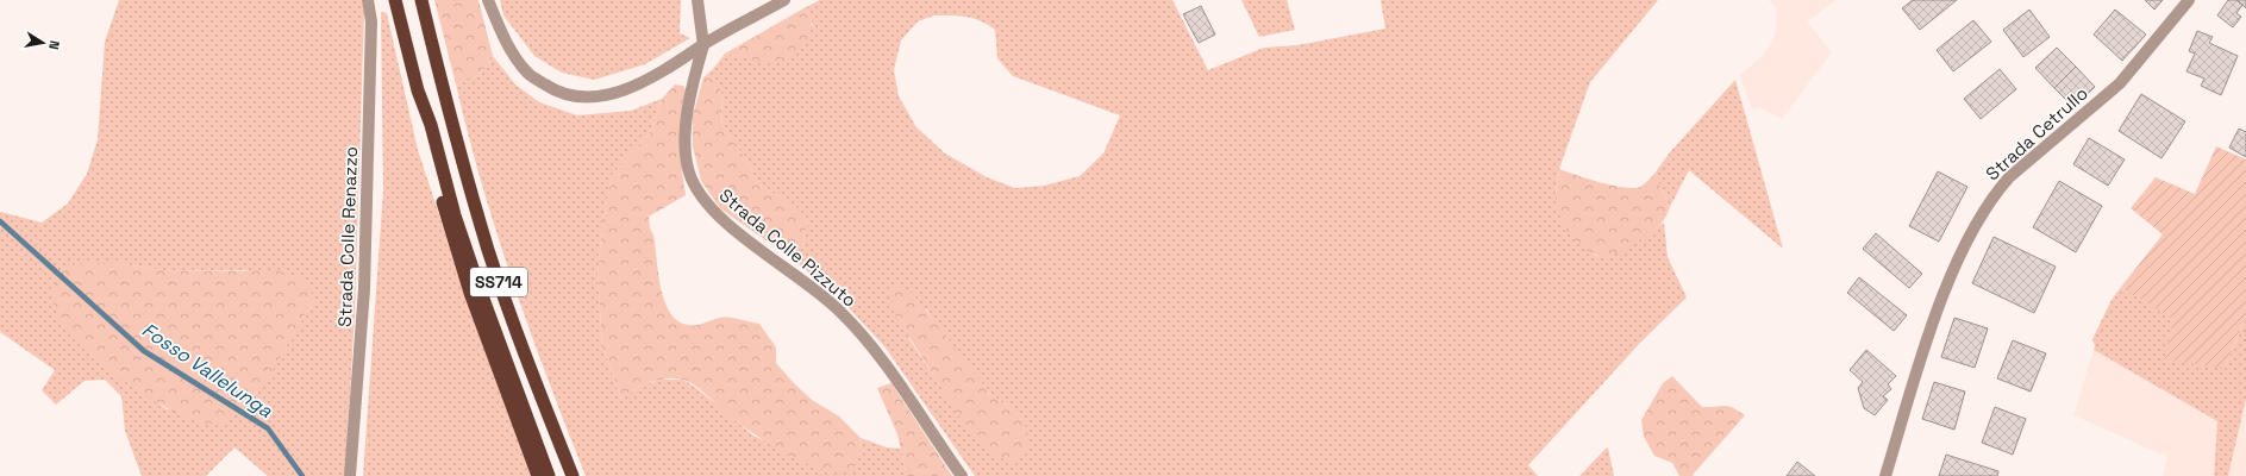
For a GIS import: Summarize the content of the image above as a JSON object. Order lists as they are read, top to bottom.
{
  "streets": {
    "highway": ["SS714"],
    "street": ["Strada Cetrullo", "Strada Colle Renazzo", "Strada Colle Pizzuto"]
  },
  "water": ["Fosso Vallelunga"],
  "north": "right"
}
